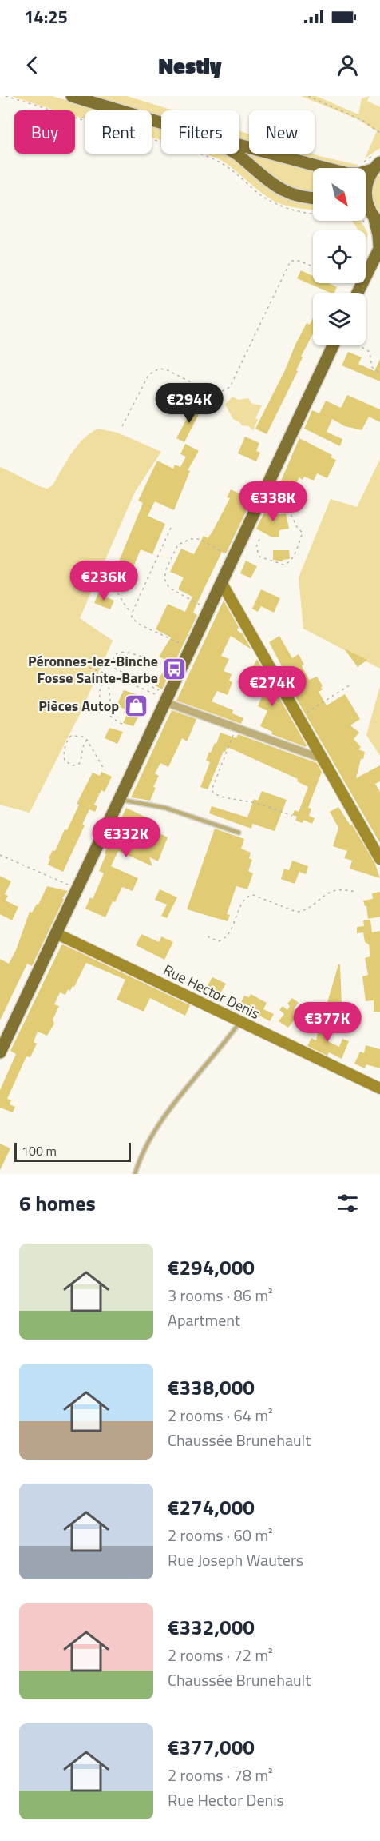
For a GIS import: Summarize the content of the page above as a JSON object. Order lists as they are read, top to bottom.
{
  "streets": {
    "street": ["Rue Hector Denis"]
  },
  "places": {
    "bus stop": ["Péronnes-lez-Binche Fosse Sainte-Barbe"],
    "shop": ["Pièces Autop"]
  },
  "scale_bar": "100 m",
  "north": "bottom right",
  "page": {
    "status": "14:25",
    "header": "Nestly",
    "chip": [
      "Buy",
      "Rent",
      "Filters",
      "New"
    ],
    "price": [
      "€294K",
      "€338K",
      "€236K",
      "€274K",
      "€332K",
      "€377K"
    ],
    "scale": "100 m",
    "heading": "6 homes",
    "list": [
      {
        "name": "€294,000",
        "note": "3 rooms · 86 m² · Apartment"
      },
      {
        "name": "€338,000",
        "note": "2 rooms · 64 m² · Chaussée Brunehault"
      },
      {
        "name": "€274,000",
        "note": "2 rooms · 60 m² · Rue Joseph Wauters"
      },
      {
        "name": "€332,000",
        "note": "2 rooms · 72 m² · Chaussée Brunehault"
      },
      {
        "name": "€377,000",
        "note": "2 rooms · 78 m² · Rue Hector Denis"
      }
    ]
  }
}
